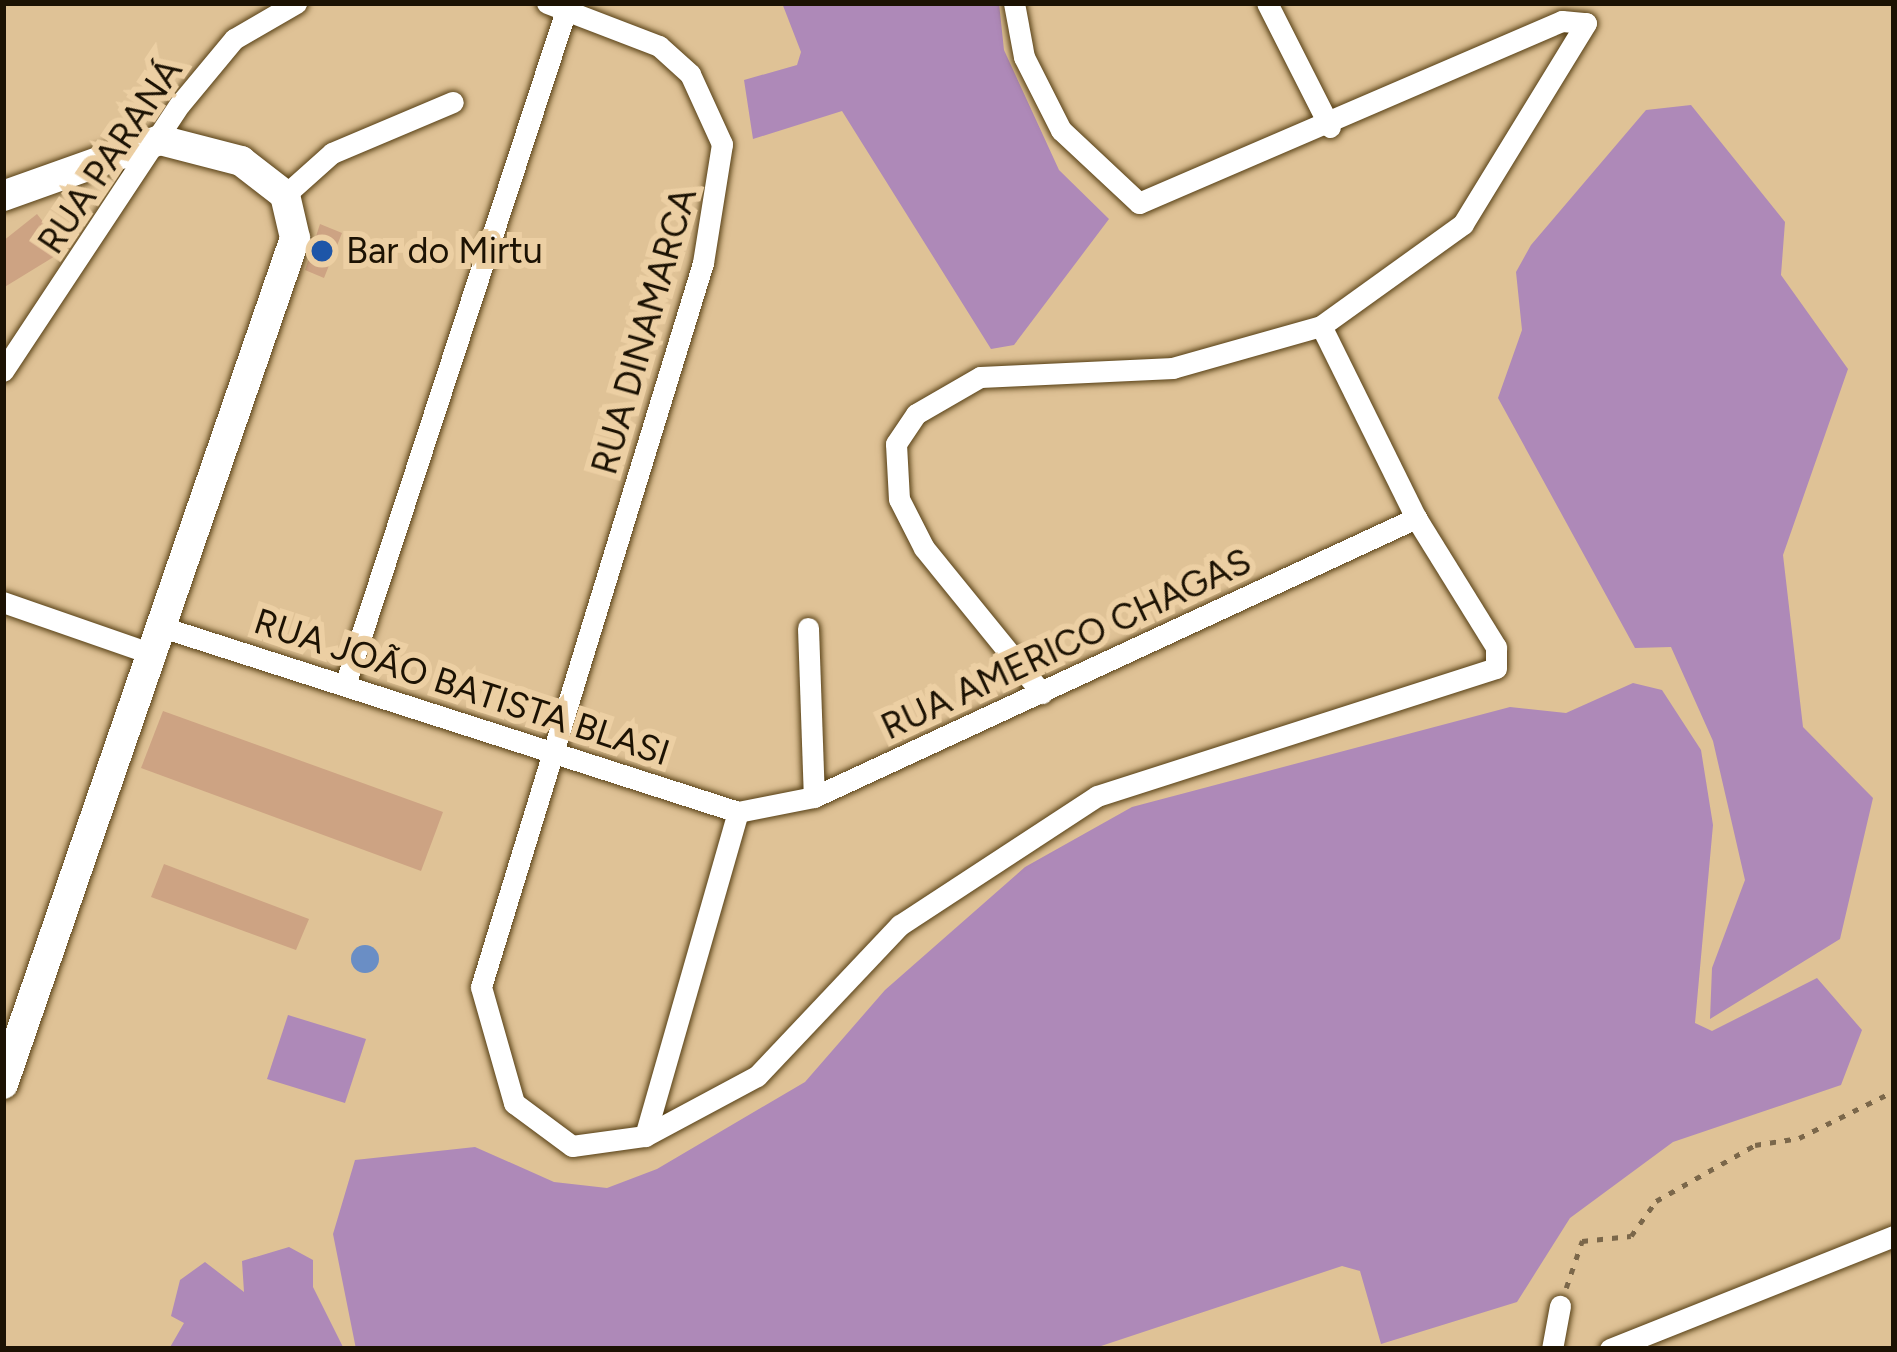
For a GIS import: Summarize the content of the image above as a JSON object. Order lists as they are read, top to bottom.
{
  "streets": {
    "street": [
      "RUA PARANÁ",
      "RUA DINAMARCA",
      "RUA AMERICO CHAGAS",
      "RUA JOÃO BATISTA BLASI"
    ]
  },
  "crossings": [
    ["RUA DINAMARCA", "RUA JOÃO BATISTA BLASI"],
    ["RUA AMERICO CHAGAS", "RUA JOÃO BATISTA BLASI"]
  ],
  "places": ["Bar do Mirtu"]
}
